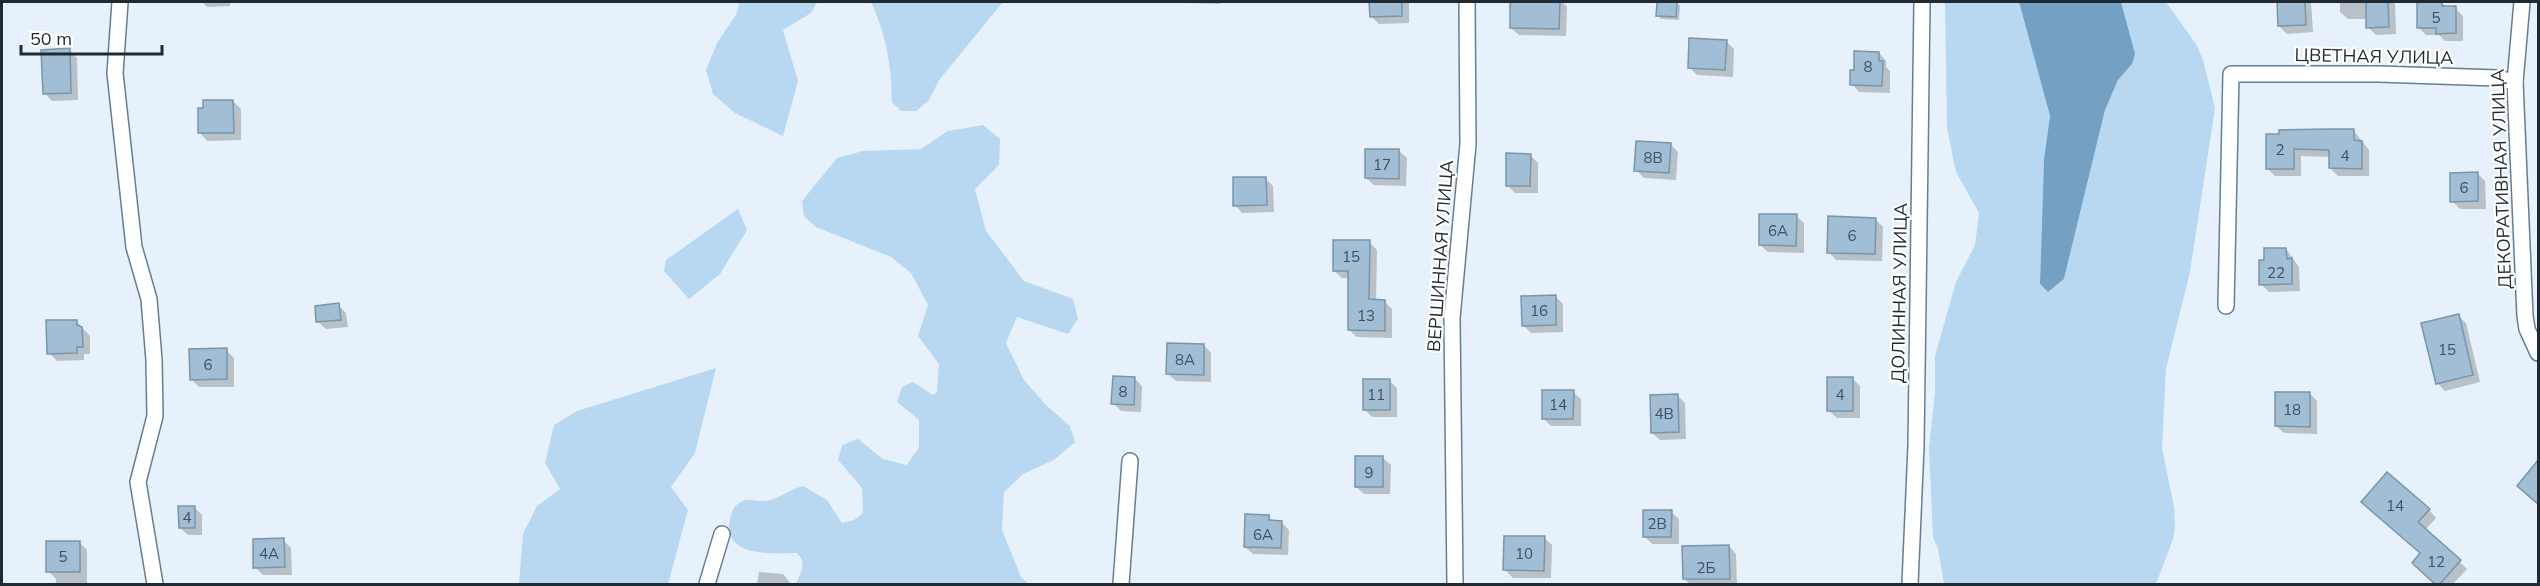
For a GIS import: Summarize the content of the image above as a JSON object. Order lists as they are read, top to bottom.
{
  "streets": {
    "street": [
      "ЦВЕТНАЯ УЛИЦА",
      "ДЕКОРАТИВНАЯ УЛИЦА",
      "ВЕРШИННАЯ УЛИЦА",
      "ДОЛИННАЯ УЛИЦА"
    ]
  },
  "crossings": [
    ["ЦВЕТНАЯ УЛИЦА", "ДЕКОРАТИВНАЯ УЛИЦА"]
  ],
  "house_numbers": [
    "5",
    "8",
    "2",
    "4",
    "8В",
    "17",
    "6",
    "6А",
    "6",
    "15",
    "22",
    "16",
    "13",
    "15",
    "8А",
    "6",
    "8",
    "11",
    "4",
    "14",
    "18",
    "4В",
    "9",
    "14",
    "4",
    "2В",
    "6А",
    "4А",
    "10",
    "5",
    "12",
    "2Б"
  ],
  "scale_bar": "50 m"
}
